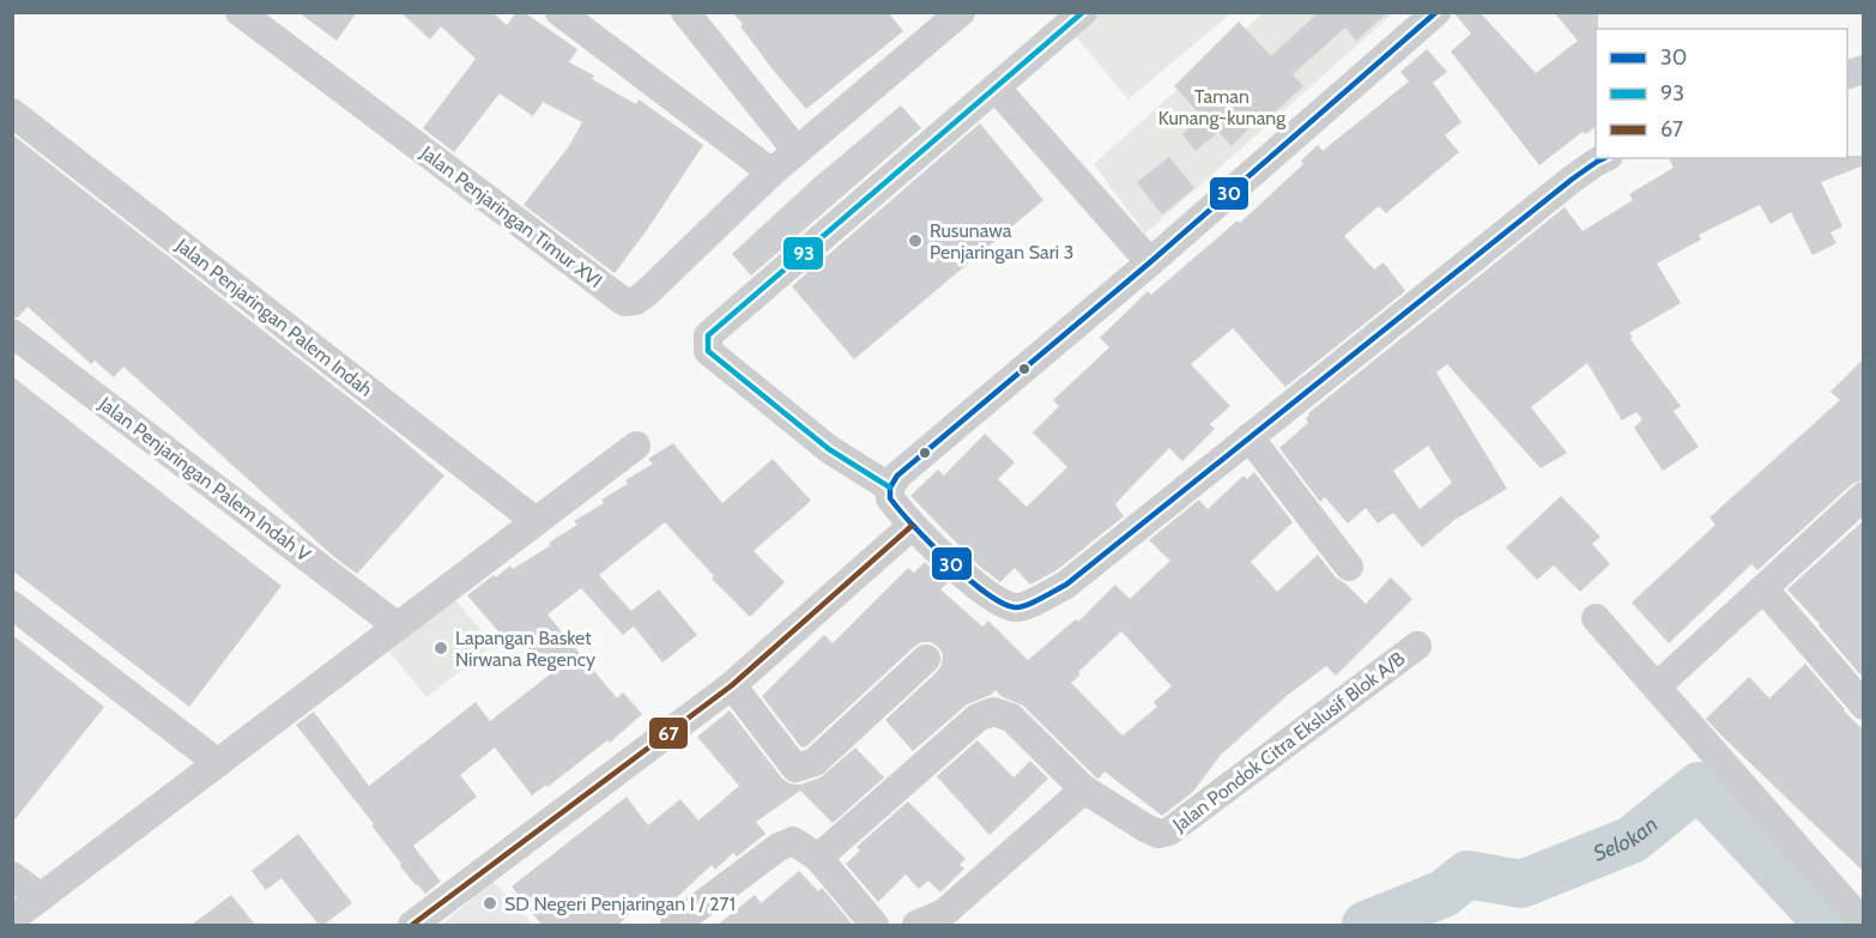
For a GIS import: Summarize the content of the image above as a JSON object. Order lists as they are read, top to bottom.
{
  "streets": {
    "street": [
      "Jalan Penjaringan Timur XVI",
      "Jalan Penjaringan Palem Indah",
      "Jalan Penjaringan Palem Indah V",
      "Jalan Pondok Citra Ekslusif Blok A/B"
    ]
  },
  "water": ["Selokan"],
  "parks": ["Taman Kunang-kunang"],
  "places": ["Rusunawa Penjaringan Sari 3", "Lapangan Basket Nirwana Regency", "SD Negeri Penjaringan I / 271"],
  "lines": ["transit line 30", "transit line 93", "transit line 67"],
  "legend": ["30", "93", "67"]
}
